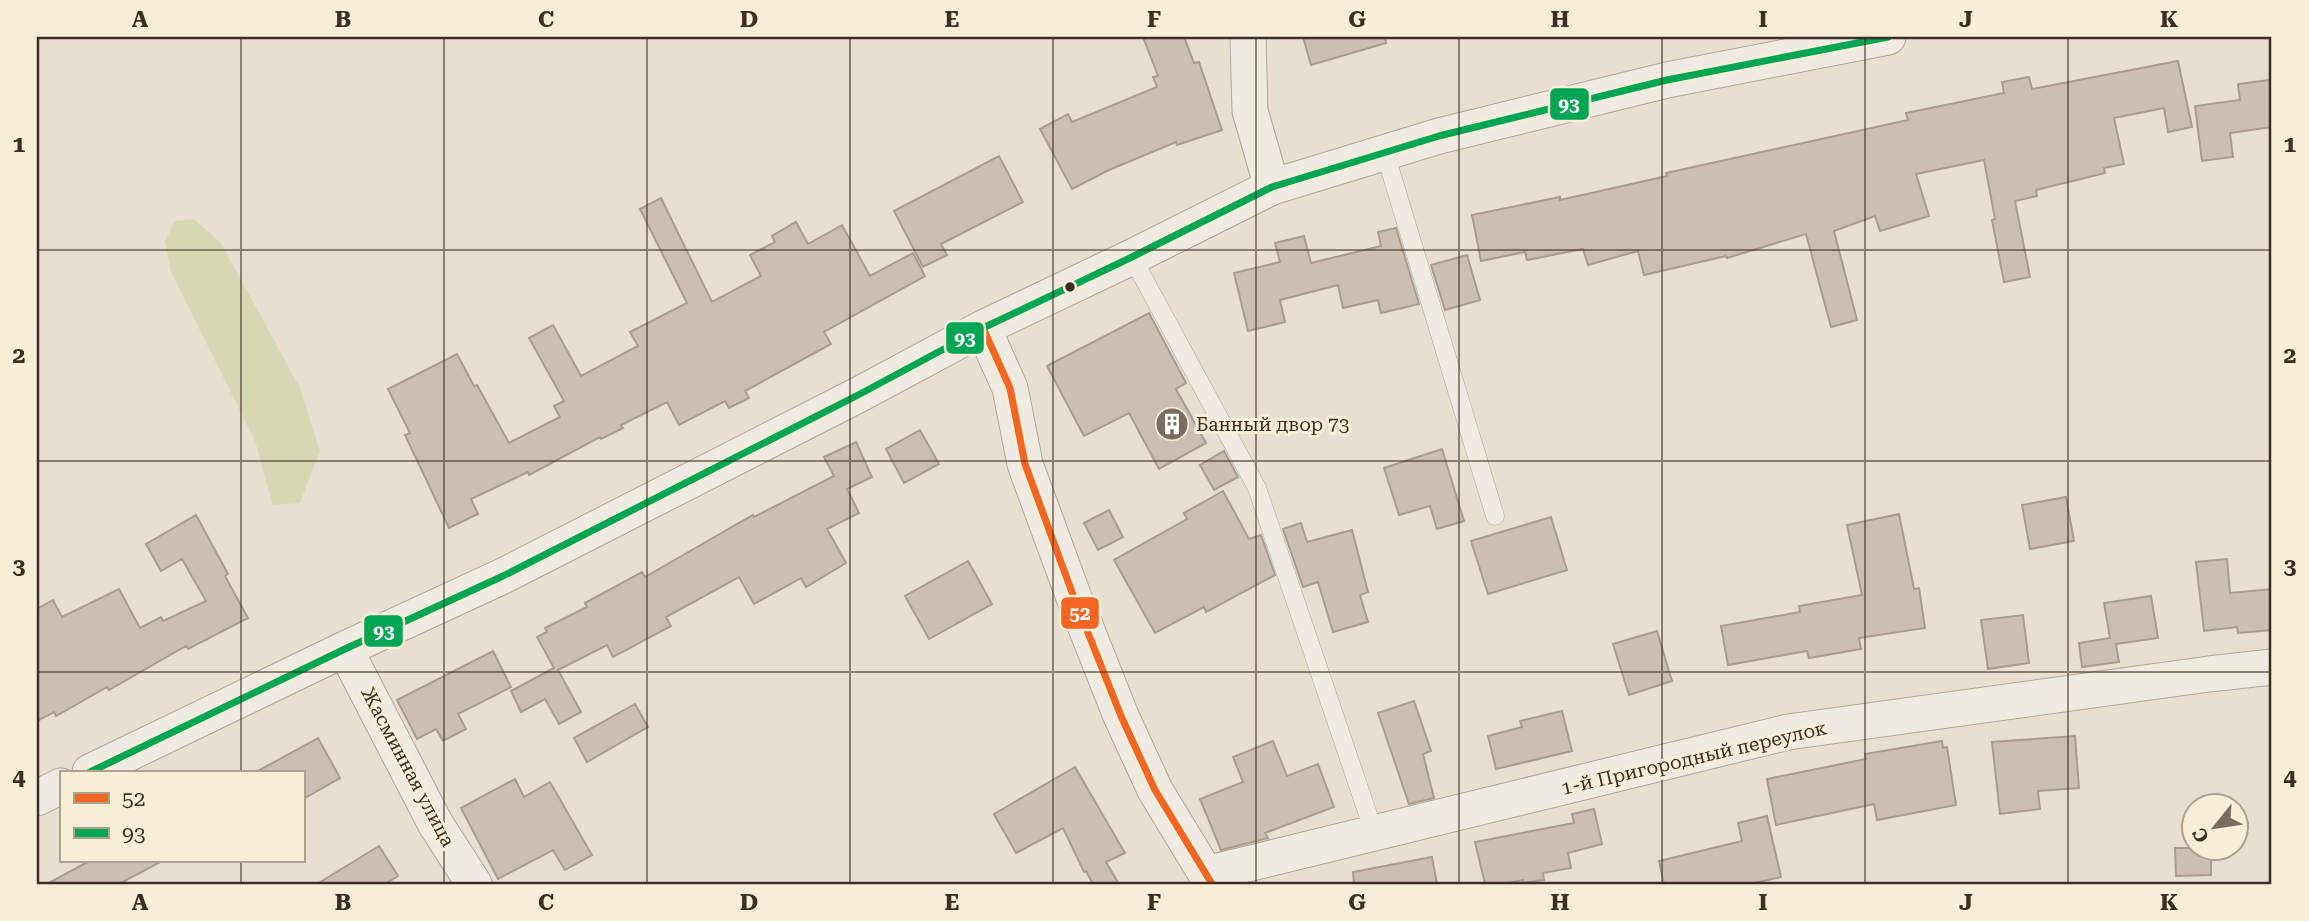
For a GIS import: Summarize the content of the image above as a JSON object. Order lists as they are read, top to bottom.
{
  "streets": {
    "street": ["1-й Пригородный переулок", "Жасминная улица"]
  },
  "places": {
    "building": ["Банный двор 73"]
  },
  "lines": ["transit line 93", "transit line 52"],
  "legend": ["52", "93"],
  "north": "bottom left",
  "grid": {
    "columns": [
      "A",
      "B",
      "C",
      "D",
      "E",
      "F",
      "G",
      "H",
      "I",
      "J",
      "K"
    ],
    "rows": [
      "1",
      "2",
      "3",
      "4"
    ]
  }
}
